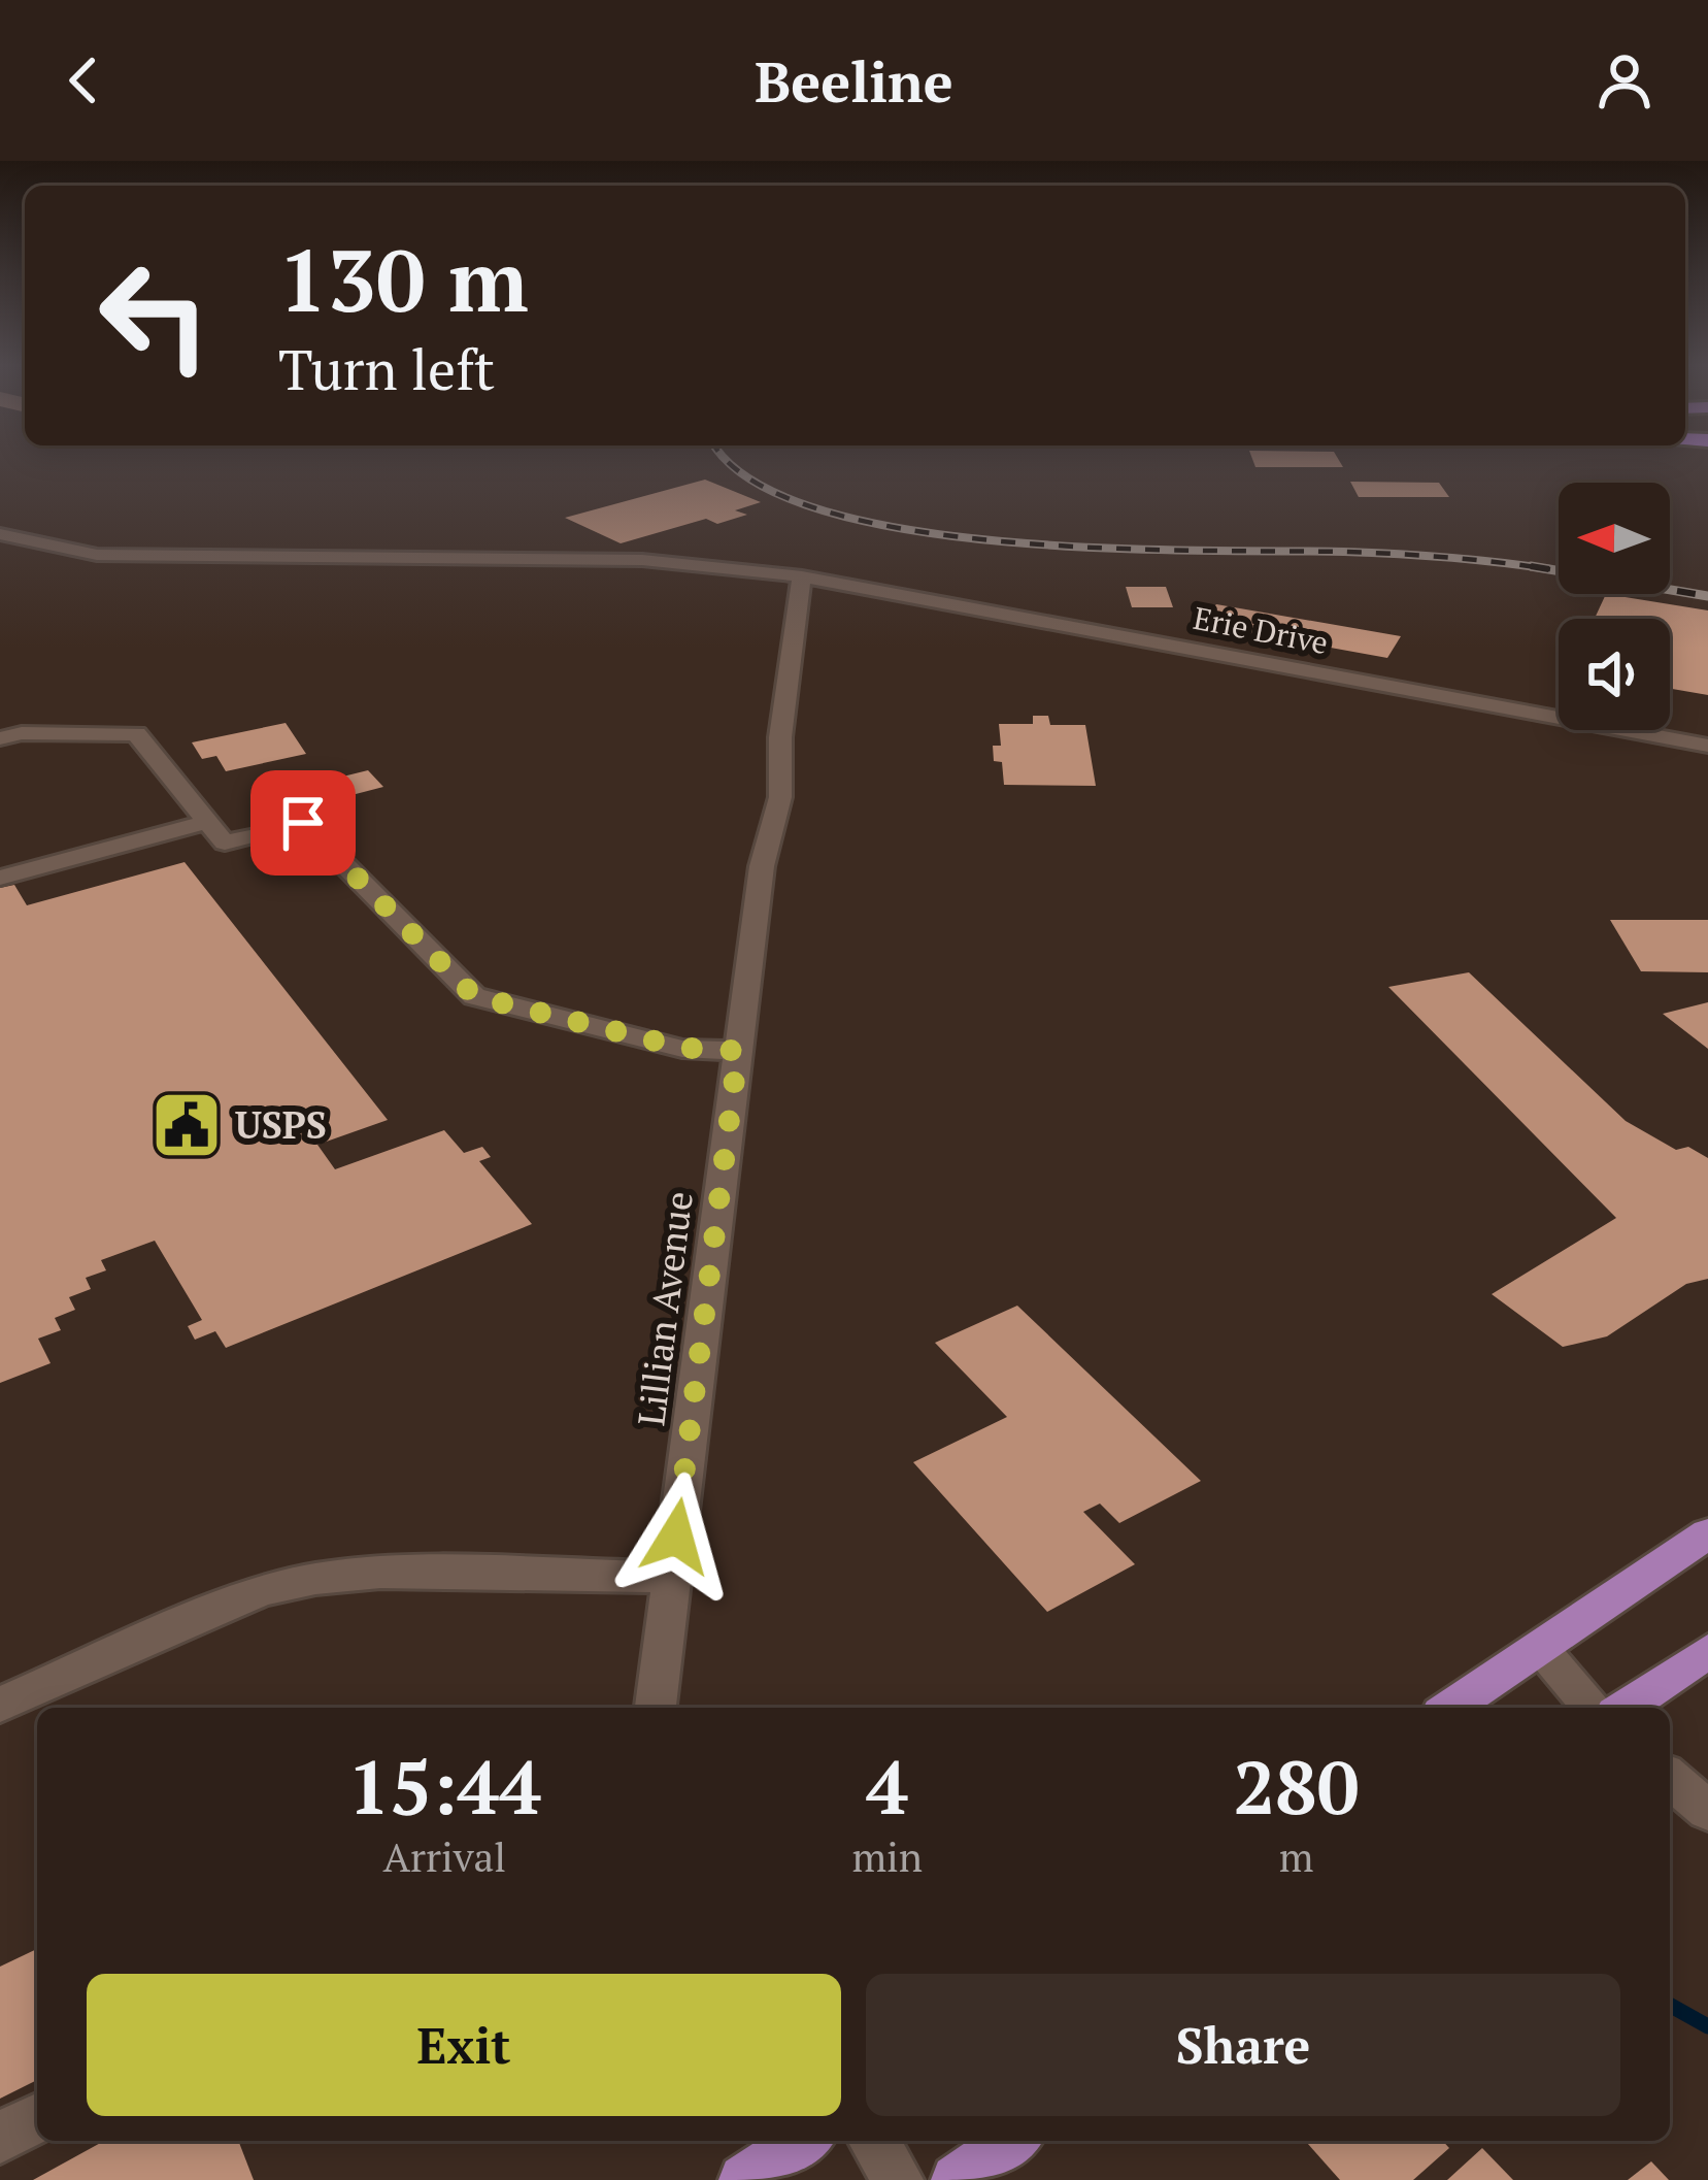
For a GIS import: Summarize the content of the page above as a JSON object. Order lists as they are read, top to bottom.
{
  "streets": {
    "street": ["Erie Drive", "Lillian Avenue"]
  },
  "crossings": [
    ["Erie Drive", "Lillian Avenue"]
  ],
  "places": {
    "public building": ["USPS"]
  },
  "north": "left",
  "page": {
    "header": "Beeline",
    "turn": ["130 m", "Turn left"],
    "eta": [
      "15:44",
      "Arrival",
      "4",
      "min",
      "280",
      "m"
    ],
    "buttons": ["Exit", "Share"]
  }
}
